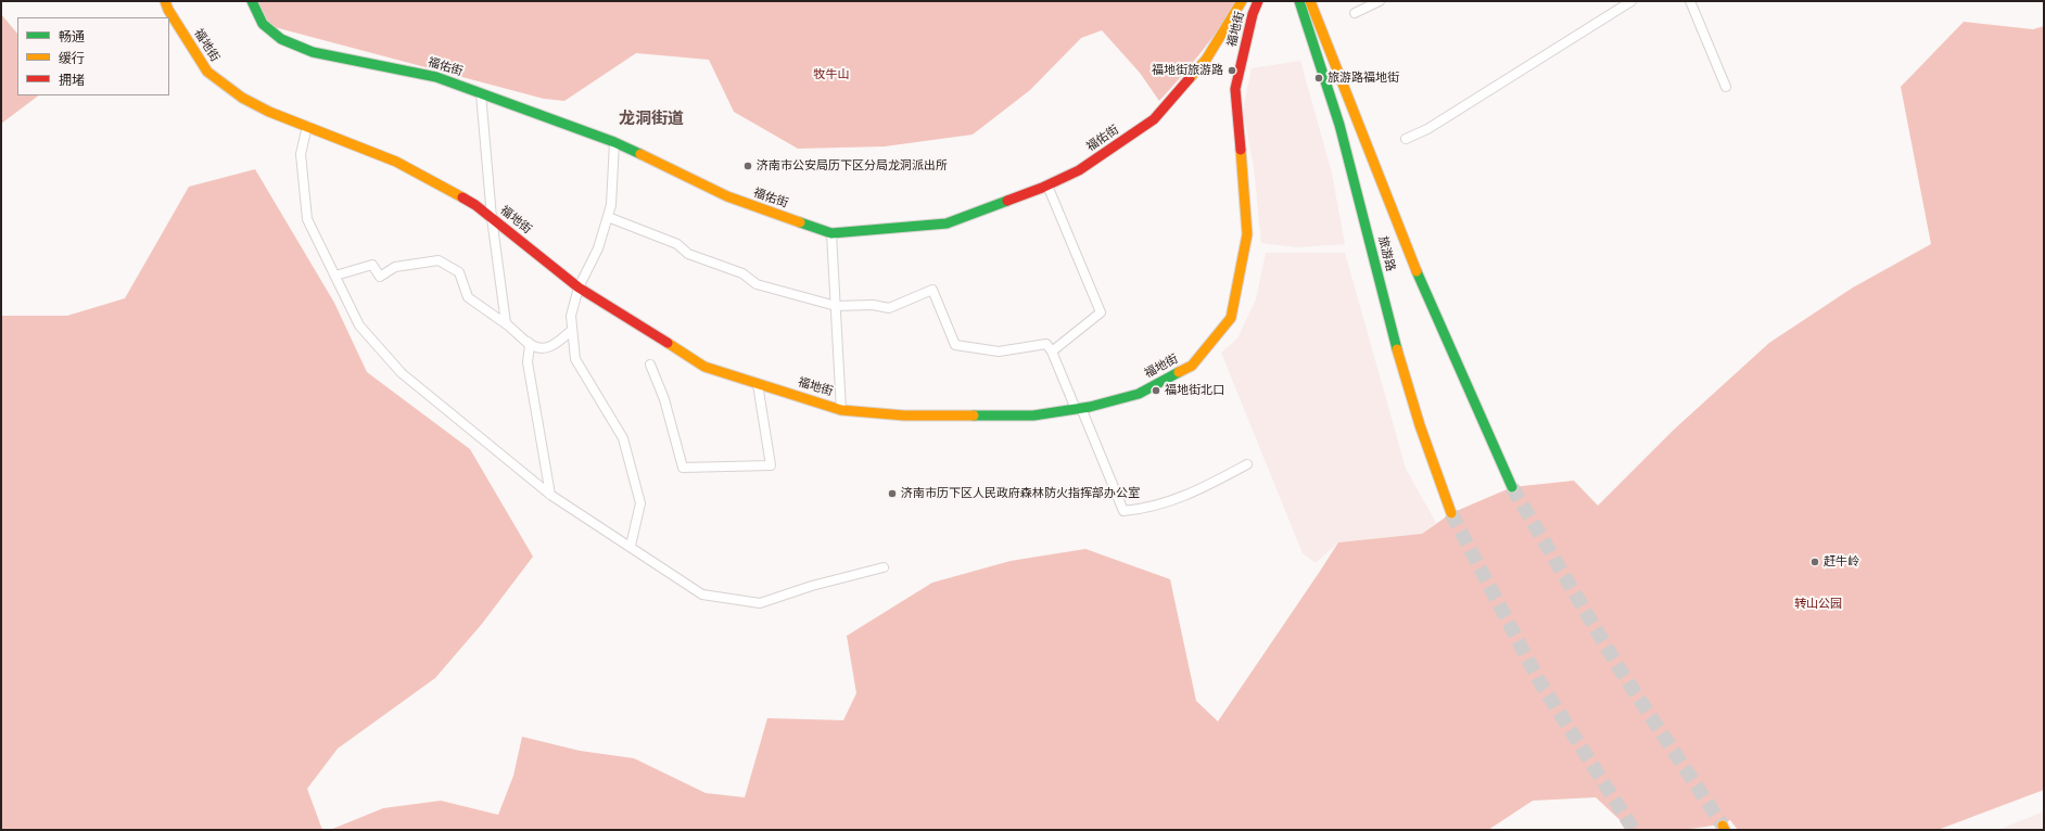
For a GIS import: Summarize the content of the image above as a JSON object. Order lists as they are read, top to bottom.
{
  "streets": {
    "street": ["福地街", "福佑街", "旅游路"]
  },
  "districts": ["龙洞街道"],
  "parks": ["牧牛山", "转山公园"],
  "places": [
    "福地街旅游路",
    "旅游路福地街",
    "济南市公安局历下区分局龙洞派出所",
    "福地街北口",
    "济南市历下区人民政府森林防火指挥部办公室",
    "赶牛岭"
  ],
  "legend": ["畅通", "缓行", "拥堵"]
}
